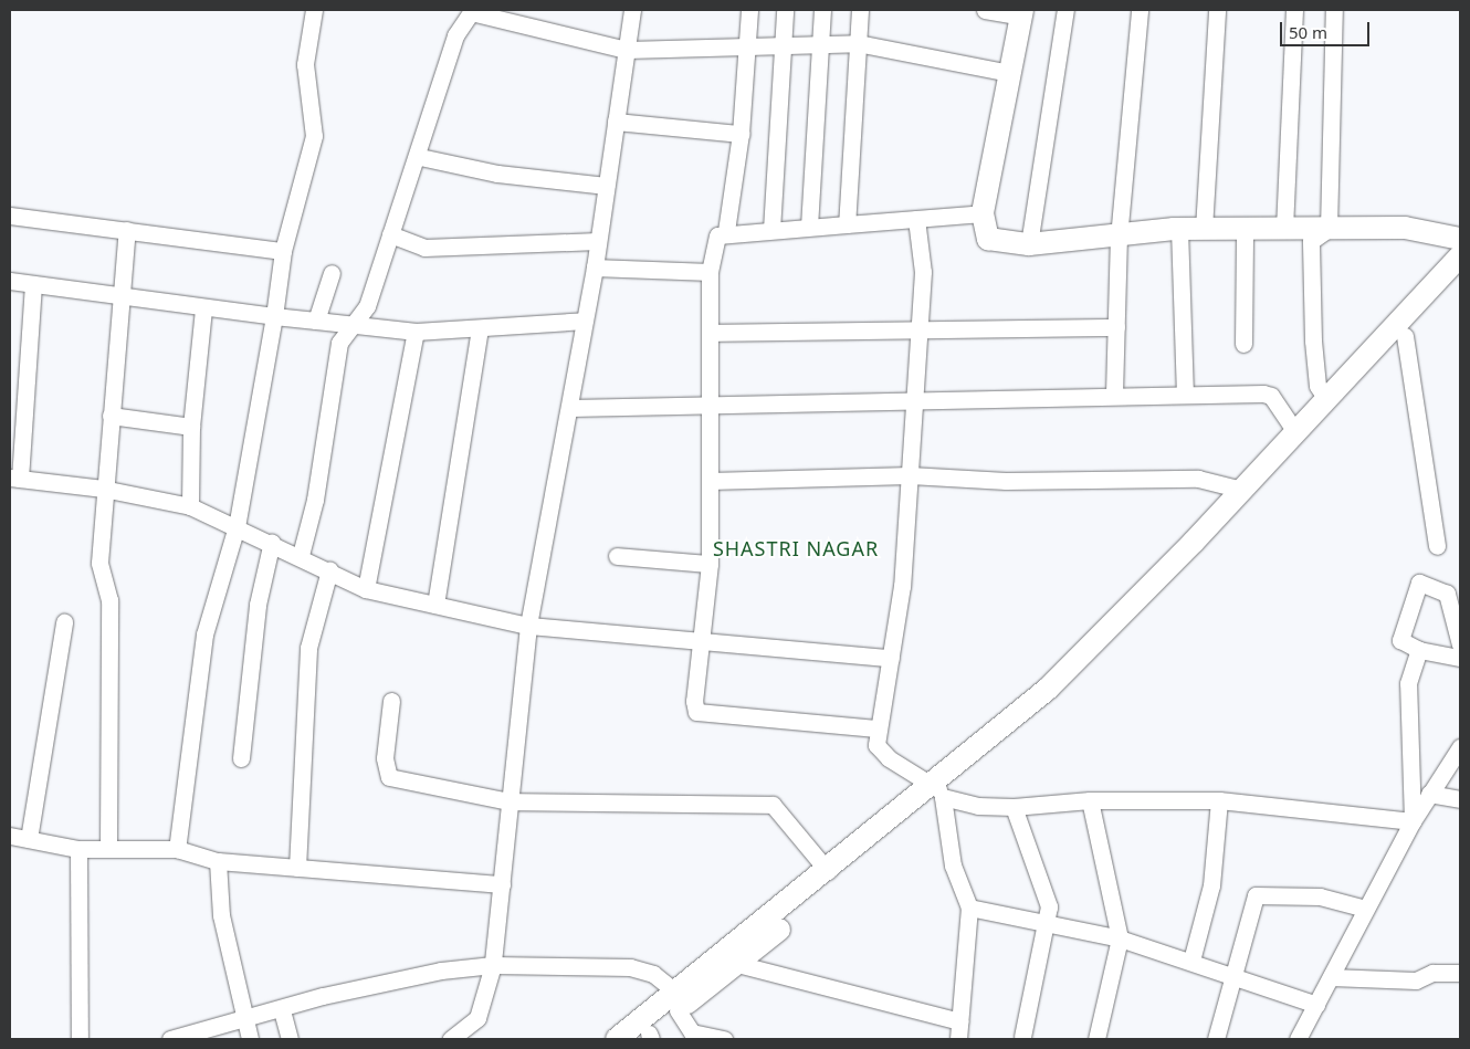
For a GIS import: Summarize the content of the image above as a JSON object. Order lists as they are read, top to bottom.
{
  "districts": ["SHASTRI NAGAR"],
  "scale_bar": "50 m"
}
